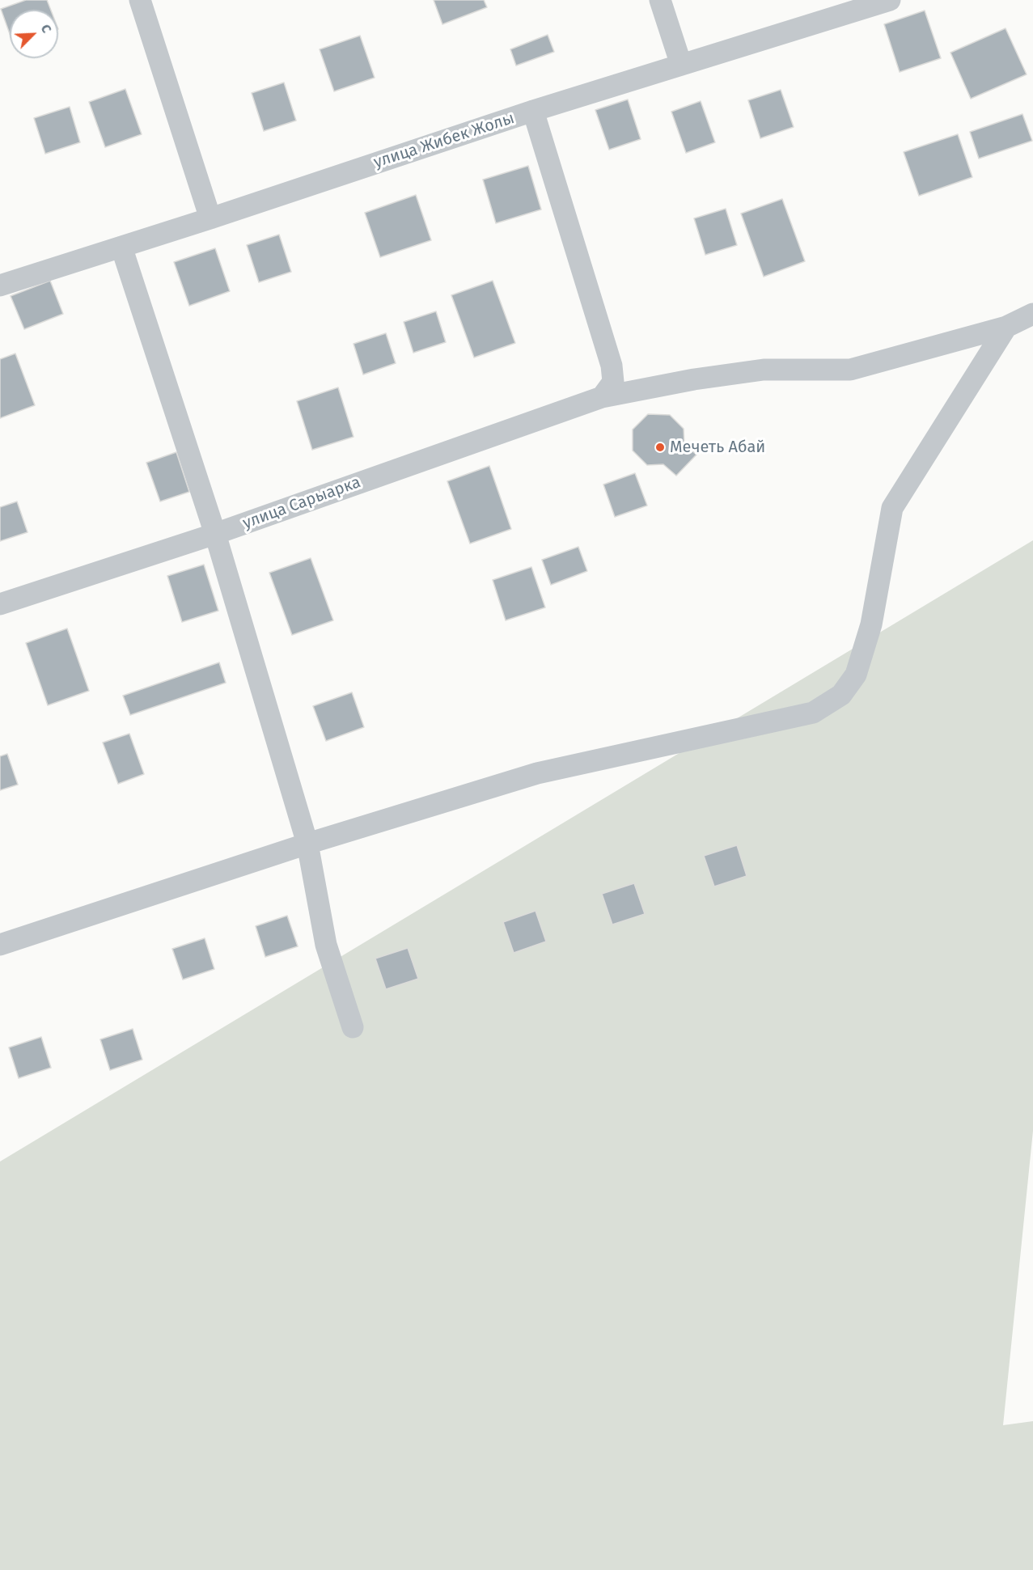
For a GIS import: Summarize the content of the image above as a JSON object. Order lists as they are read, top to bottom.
{
  "streets": {
    "street": ["улица Жибек Жолы", "улица Сарыарка"]
  },
  "places": ["Мечеть Абай"],
  "north": "top right"
}
